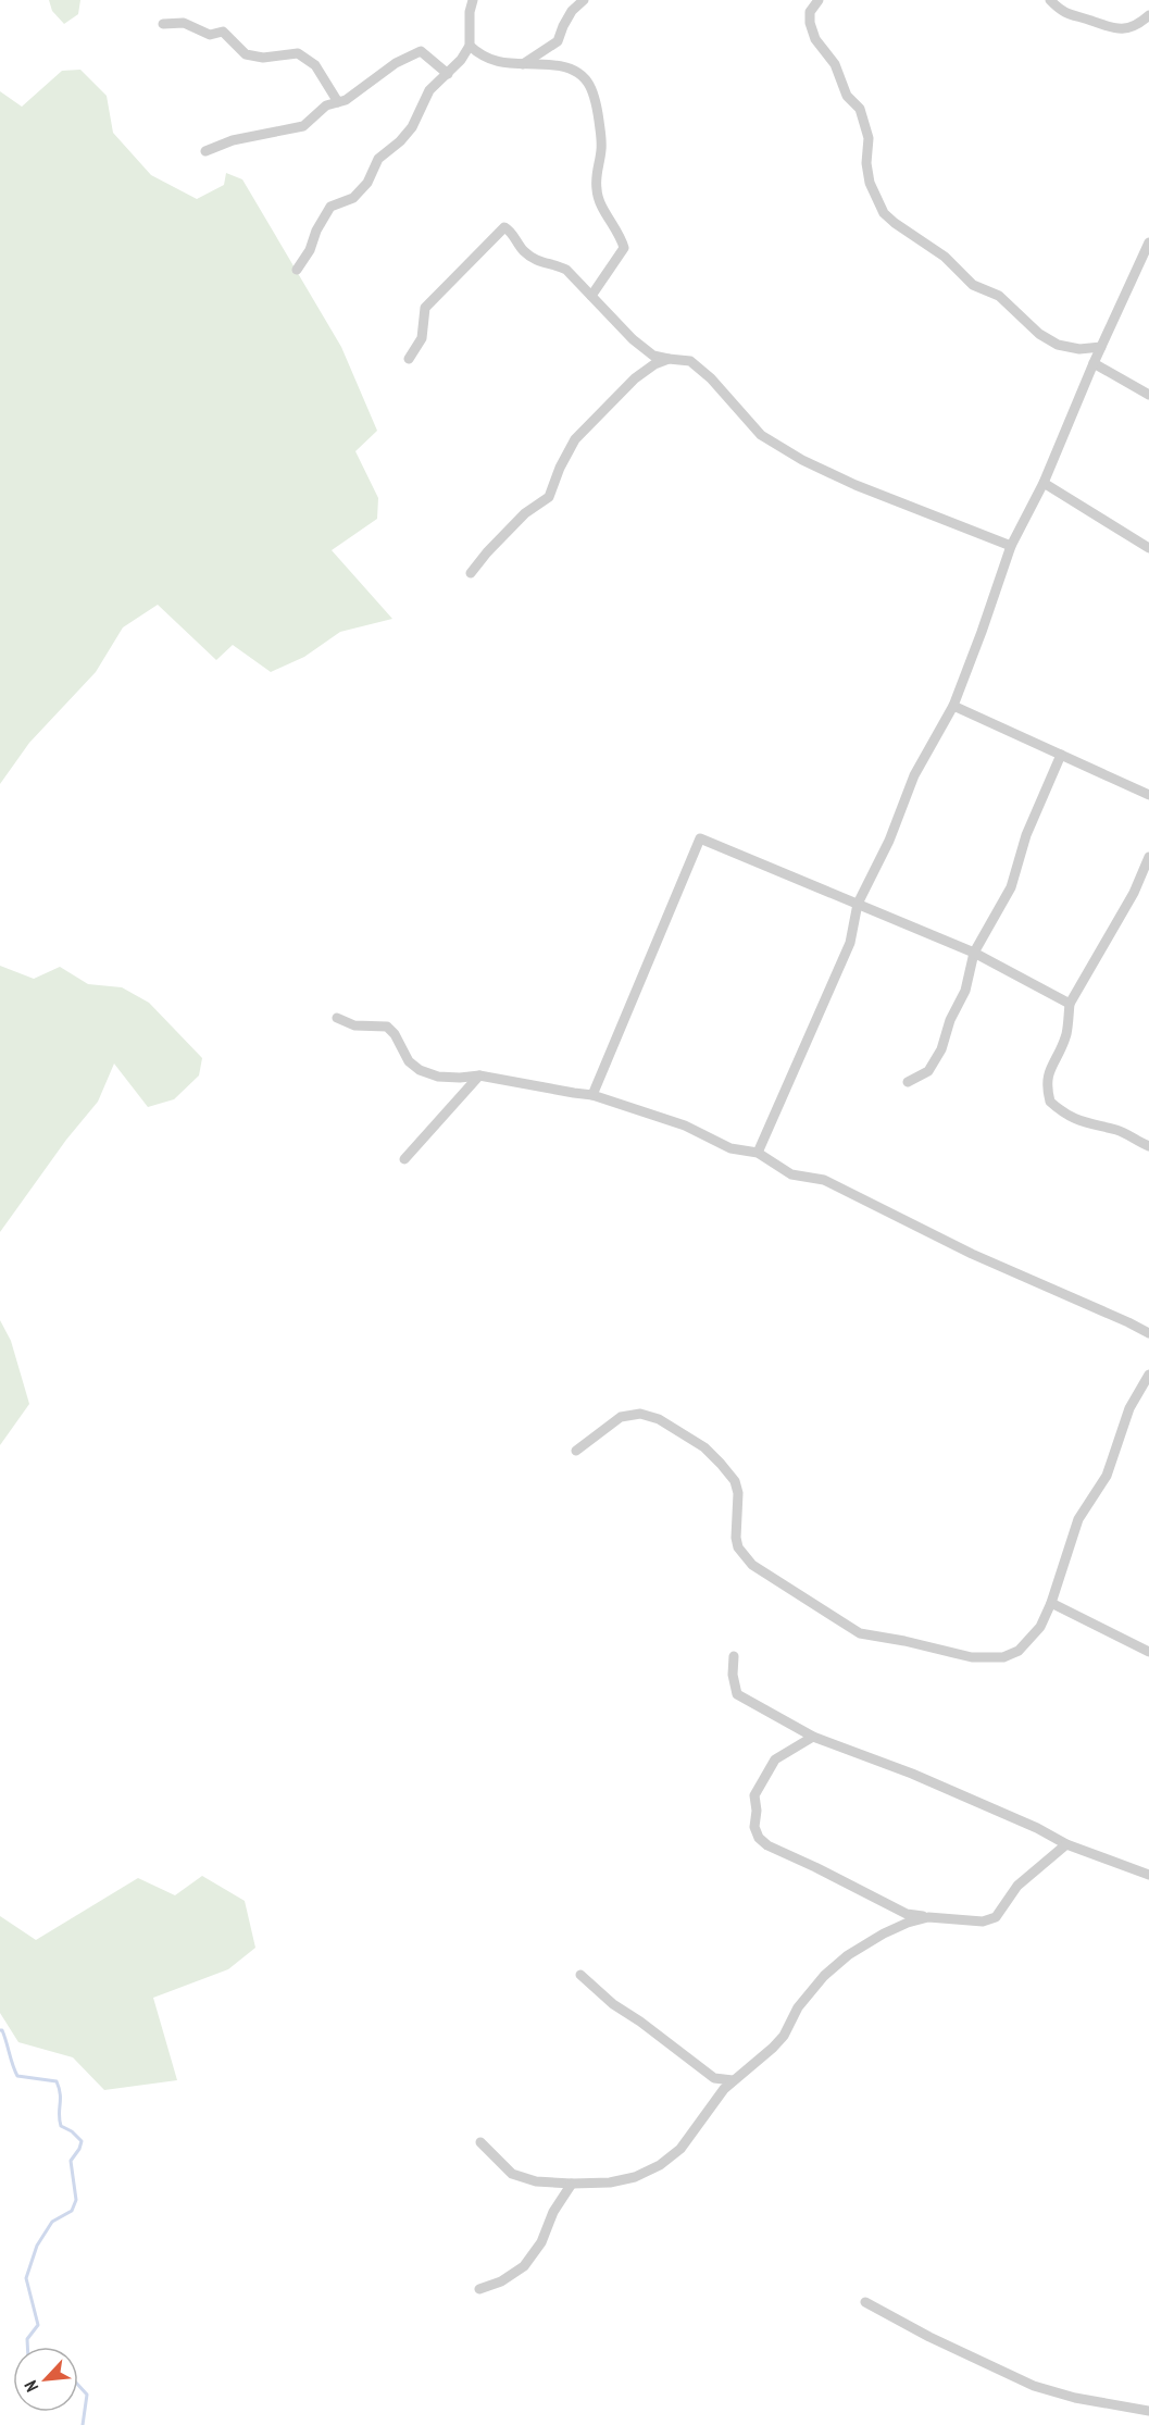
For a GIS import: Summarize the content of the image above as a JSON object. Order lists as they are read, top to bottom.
{
  "north": "bottom left"
}
